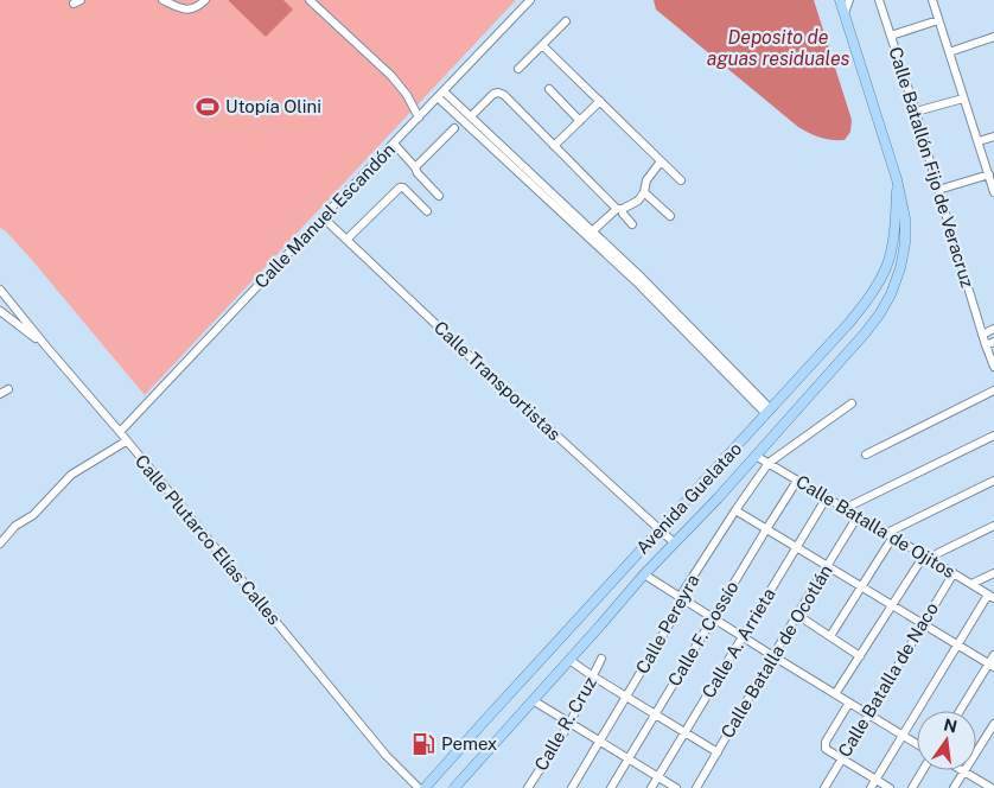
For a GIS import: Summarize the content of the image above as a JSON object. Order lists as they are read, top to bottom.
{
  "streets": {
    "main road": ["Avenida Guelatao"],
    "street": [
      "Calle Batallón Fijo de Veracruz",
      "Calle Manuel Escandón",
      "Calle Transportistas",
      "Calle Batalla de Ojitos",
      "Calle Plutarco Elías Calles",
      "Calle Pereyra",
      "Calle F. Cossío",
      "Calle A. Arrieta",
      "Calle Batalla de Ocotlán",
      "Calle Batalla de Naco",
      "Calle R. Cruz"
    ]
  },
  "crossings": [
    ["Calle Manuel Escandón", "Calle Transportistas"],
    ["Calle Manuel Escandón", "Calle Plutarco Elías Calles"],
    ["Calle Transportistas", "Avenida Guelatao"],
    ["Avenida Guelatao", "Calle Batalla de Ojitos"],
    ["Calle Batalla de Ojitos", "Calle Pereyra"],
    ["Calle Batalla de Ojitos", "Calle F. Cossío"],
    ["Calle Batalla de Ojitos", "Calle A. Arrieta"],
    ["Calle Batalla de Ojitos", "Calle Batalla de Ocotlán"],
    ["Calle Batalla de Ojitos", "Calle Batalla de Naco"]
  ],
  "water": ["Deposito de aguas residuales"],
  "places": {
    "sports": ["Utopía Olini"],
    "fuel station": ["Pemex"]
  },
  "north": "top"
}
